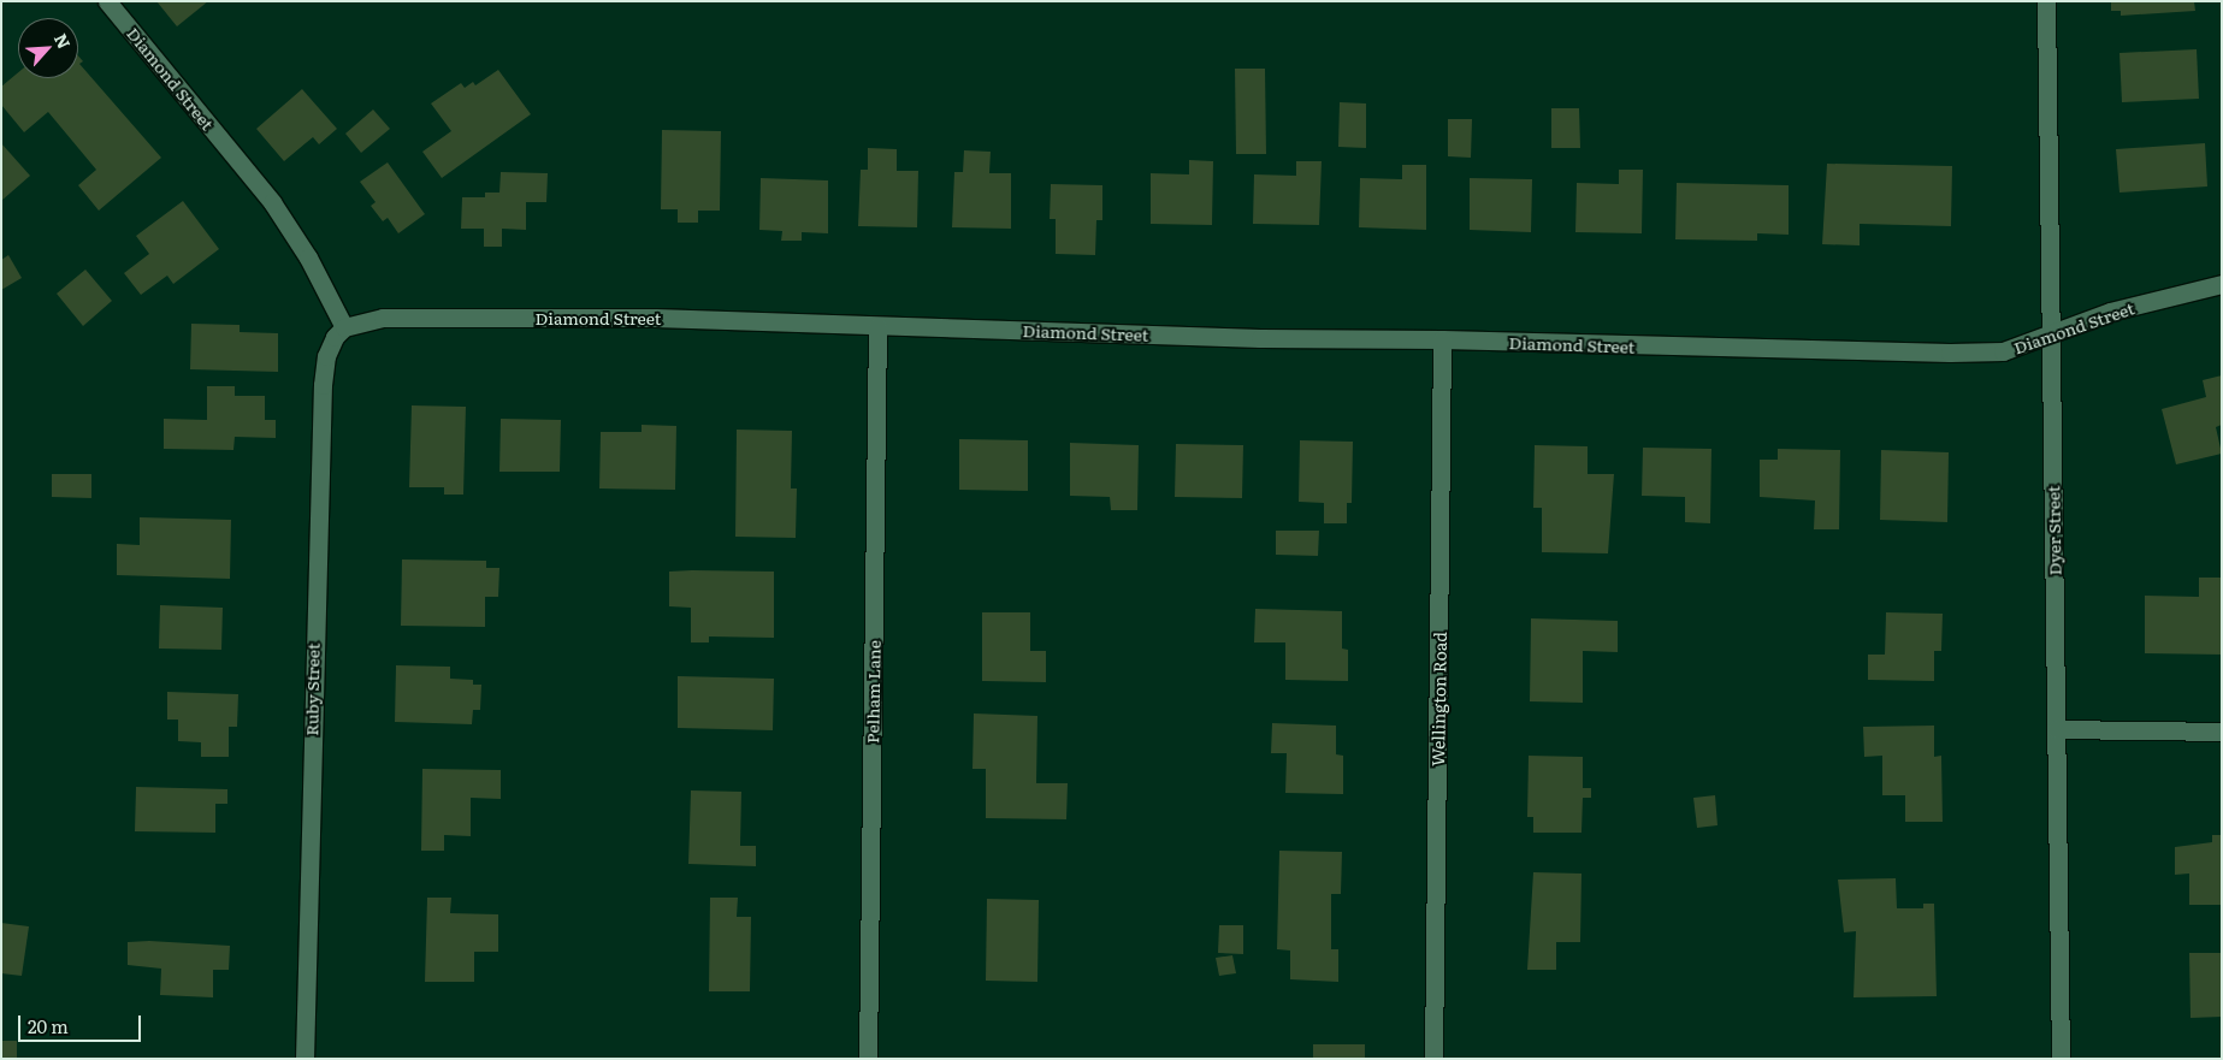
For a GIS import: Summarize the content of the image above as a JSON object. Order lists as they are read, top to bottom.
{
  "streets": {
    "street": [
      "Diamond Street",
      "Dyer Street",
      "Ruby Street",
      "Pelham Lane",
      "Wellington Road"
    ]
  },
  "crossings": [
    ["Diamond Street", "Dyer Street"],
    ["Diamond Street", "Ruby Street"],
    ["Diamond Street", "Pelham Lane"],
    ["Diamond Street", "Wellington Road"]
  ],
  "scale_bar": "20 m",
  "north": "top right"
}
